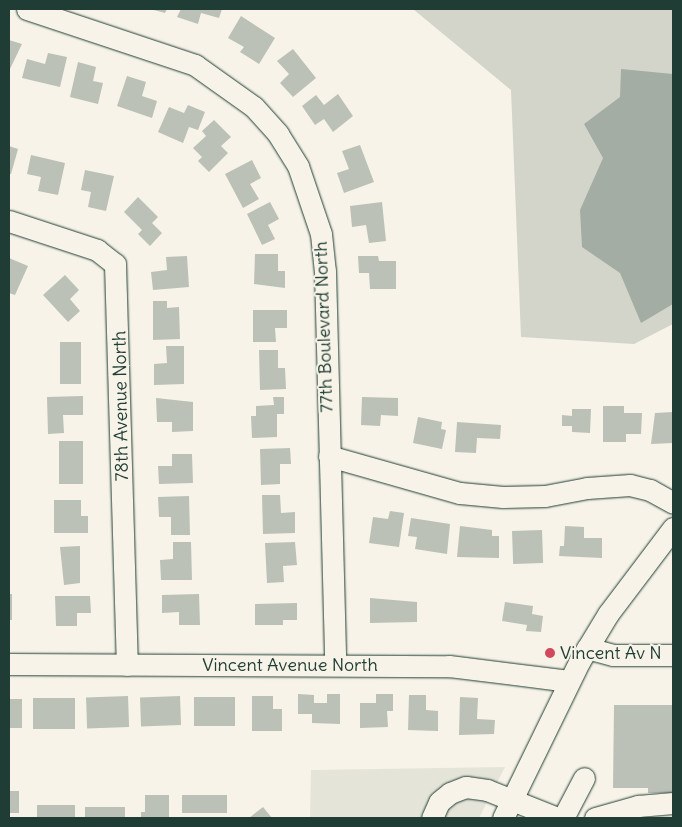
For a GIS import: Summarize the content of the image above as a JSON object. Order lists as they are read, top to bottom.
{
  "streets": {
    "street": ["77th Boulevard North", "78th Avenue North", "Vincent Avenue North"]
  },
  "crossings": [
    ["77th Boulevard North", "Vincent Avenue North"],
    ["78th Avenue North", "Vincent Avenue North"]
  ],
  "places": ["Vincent Av N"]
}
